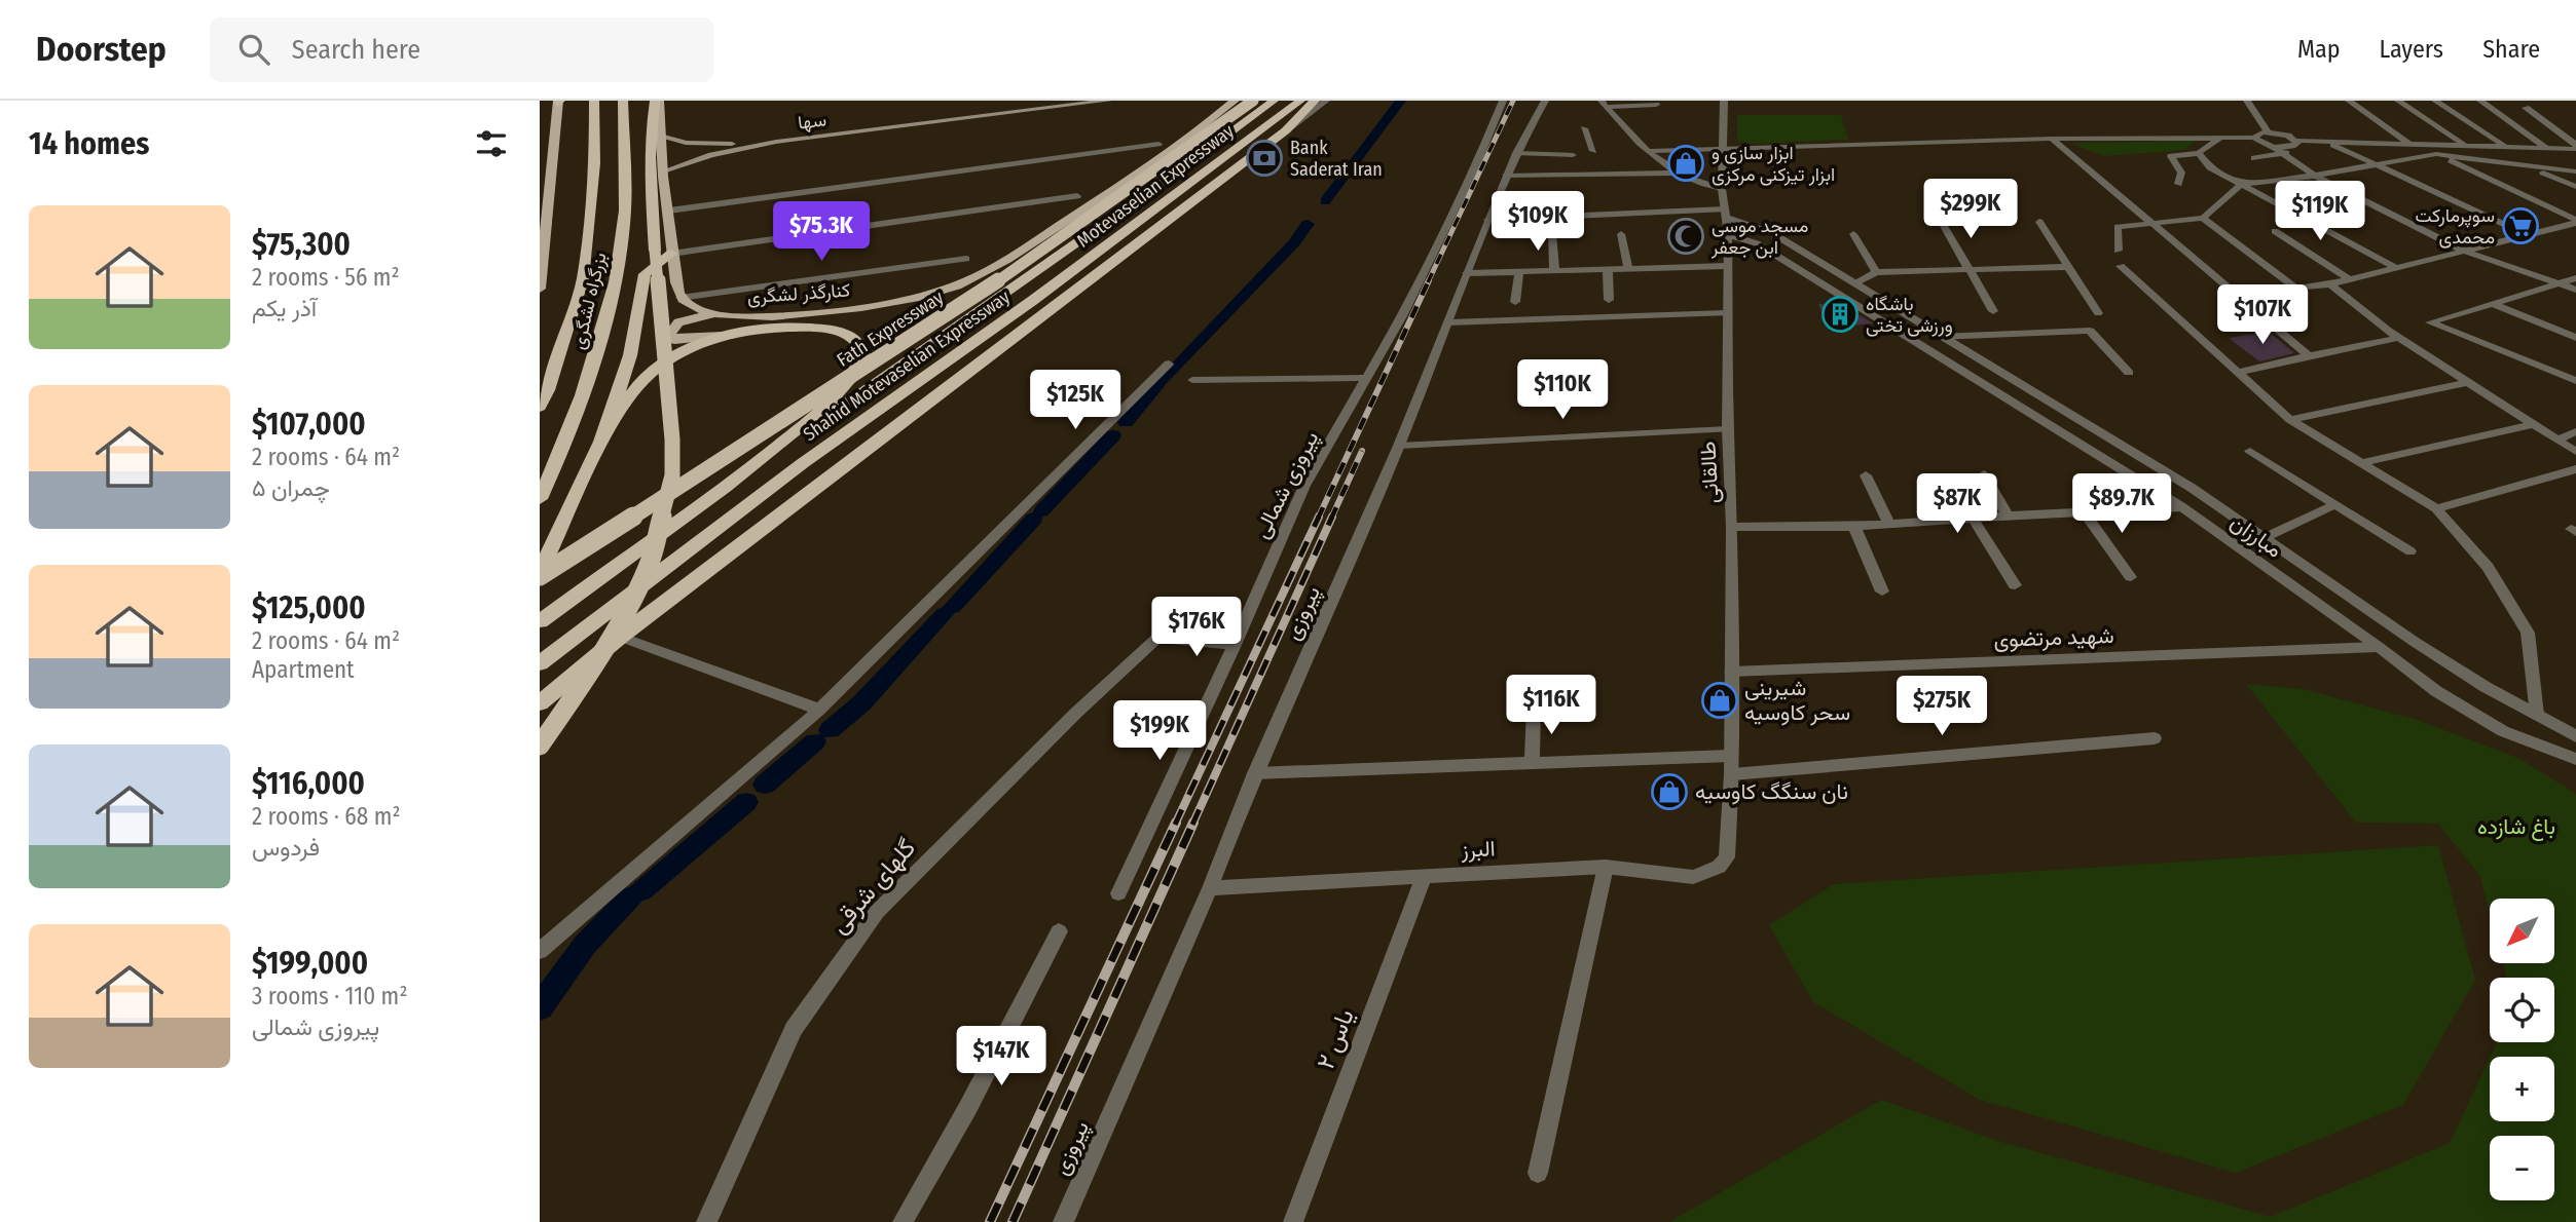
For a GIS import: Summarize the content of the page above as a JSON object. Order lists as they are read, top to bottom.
{
  "streets": {
    "highway": ["بزرگراه لشگری", "Fath Expressway", "Shahid Motevaselian Expressway"],
    "main road": ["سها", "کنارگذر لشگری"],
    "street": [
      "طالقانی",
      "پیروزی شمالی",
      "مبارزان",
      "پیروزی",
      "شهید مرتضوی",
      "البرز",
      "گلهای شرقی",
      "یاس ۲"
    ]
  },
  "crossings": [
    ["طالقانی", "مبارزان"],
    ["طالقانی", "شهید مرتضوی"],
    ["طالقانی", "البرز"],
    ["پیروزی شمالی", "گلهای شرقی"],
    ["مبارزان", "شهید مرتضوی"],
    ["پیروزی", "البرز"],
    ["البرز", "یاس ۲"]
  ],
  "parks": ["باغ شازده"],
  "places": {
    "bank": ["Bank Saderat Iran"],
    "shop": ["ابزار سازی و ابزار تیزکنی مرکزی", "شیرینی سحر کاوسیه", "نان سنگگ کاوسیه"],
    "supermarket": ["سوپرمارکت محمدی"],
    "mosque": ["مسجد موسی ابن جعفر"],
    "building": ["باشگاه ورزشی تختی"]
  },
  "north": "bottom left",
  "page": {
    "header": "Doorstep",
    "search": "Search here",
    "nav": ["Map", "Layers", "Share"],
    "heading": "14 homes",
    "price": [
      "$299K",
      "$119K",
      "$109K",
      "$75.3K",
      "$107K",
      "$110K",
      "$125K",
      "$87K",
      "$89.7K",
      "$176K",
      "$116K",
      "$275K",
      "$199K",
      "$147K"
    ],
    "list": [
      {
        "name": "$75,300",
        "note": "2 rooms · 56 m² · آذر یکم"
      },
      {
        "name": "$107,000",
        "note": "2 rooms · 64 m² · چمران ۵"
      },
      {
        "name": "$125,000",
        "note": "2 rooms · 64 m² · Apartment"
      },
      {
        "name": "$116,000",
        "note": "2 rooms · 68 m² · فردوس"
      },
      {
        "name": "$199,000",
        "note": "3 rooms · 110 m² · پیروزی شمالی"
      }
    ],
    "map_buttons": ["+", "−"]
  }
}
